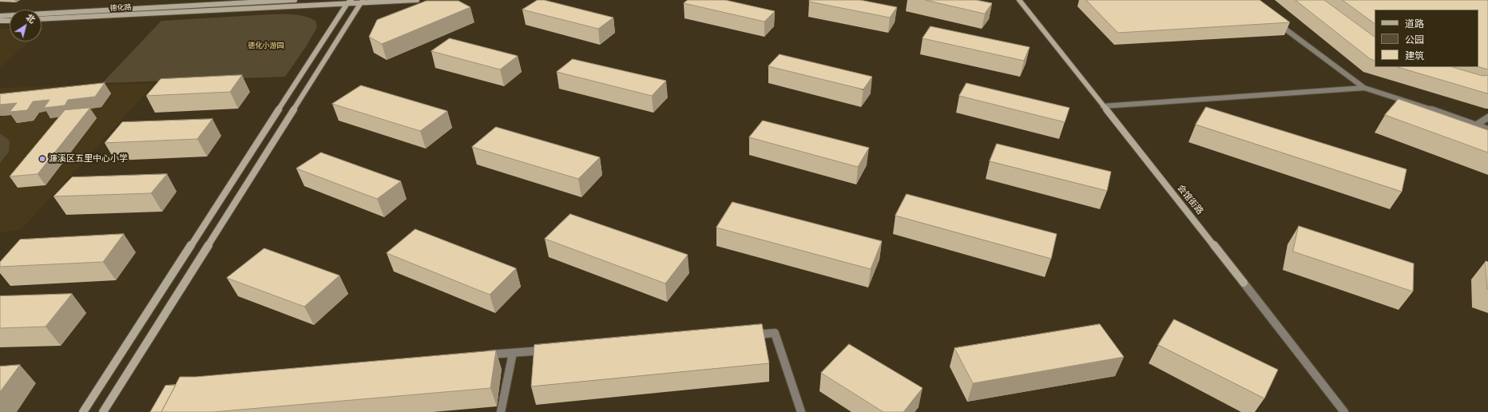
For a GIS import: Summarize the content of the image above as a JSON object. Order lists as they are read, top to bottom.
{
  "streets": {
    "street": ["德化路", "会馆街路"]
  },
  "parks": ["德化小游园"],
  "places": ["濂溪区五里中心小学"],
  "legend": ["道路", "公园", "建筑"],
  "north": "top right"
}
